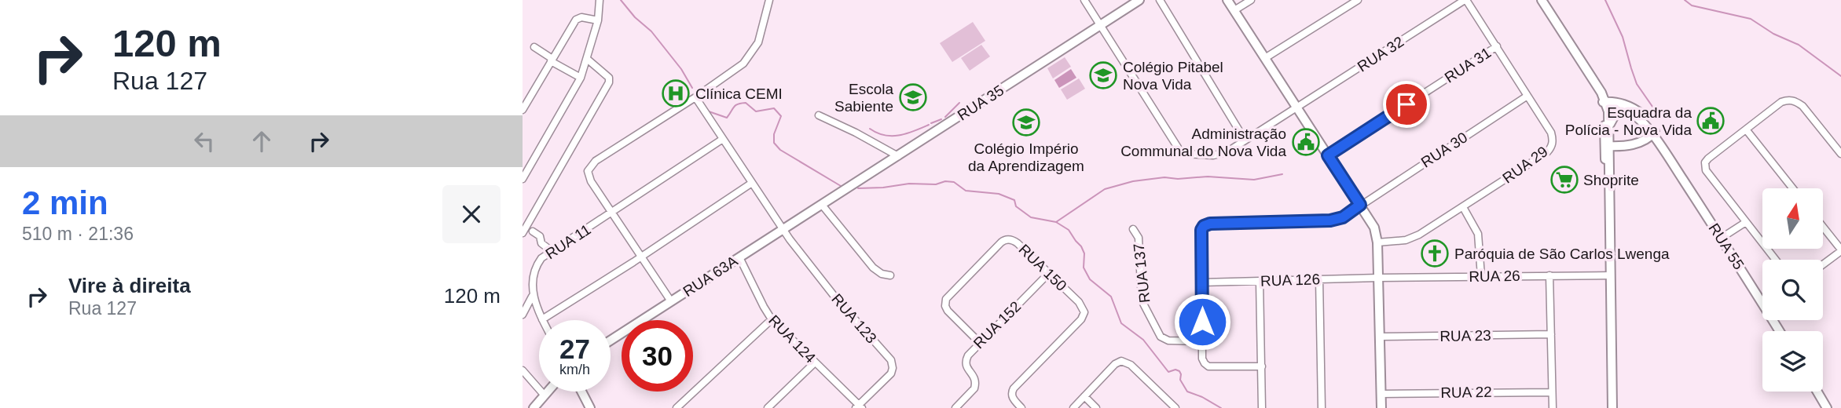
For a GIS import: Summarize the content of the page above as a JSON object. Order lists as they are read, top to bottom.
{
  "streets": {
    "street": [
      "RUA 32",
      "RUA 31",
      "RUA 35",
      "RUA 30",
      "RUA 29",
      "RUA 11",
      "RUA 55",
      "RUA 150",
      "RUA 137",
      "RUA 63A",
      "RUA 26",
      "RUA 126",
      "RUA 123",
      "RUA 152",
      "RUA 23",
      "RUA 124",
      "RUA 22"
    ]
  },
  "crossings": [
    ["RUA 32", "RUA 35"],
    ["RUA 32", "RUA 29"],
    ["RUA 31", "RUA 29"],
    ["RUA 35", "RUA 63A"],
    ["RUA 30", "RUA 29"],
    ["RUA 30", "RUA 137"],
    ["RUA 30", "RUA 126"],
    ["RUA 11", "RUA 123"],
    ["RUA 150", "RUA 152"],
    ["RUA 63A", "RUA 123"],
    ["RUA 63A", "RUA 124"],
    ["RUA 26", "RUA 126"],
    ["RUA 123", "RUA 124"]
  ],
  "places": {
    "school or university": ["Colégio Pitabel Nova Vida", "Escola Sabiente", "Colégio Império da Aprendizagem"],
    "hospital": ["Clínica CEMI"],
    "public building": ["Esquadra da Polícia - Nova Vida", "Administração Communal do Nova Vida"],
    "supermarket": ["Shoprite"],
    "church": ["Paróquia de São Carlos Lwenga"]
  },
  "north": "top",
  "page": {
    "turn": ["120 m", "Rua 127"],
    "heading": ["2 min", "510 m · 21:36"],
    "list": [
      {
        "name": "Vire à direita",
        "note": "Rua 127",
        "value": "120 m"
      }
    ],
    "speed": "27 km/h",
    "limit": "30"
  }
}
